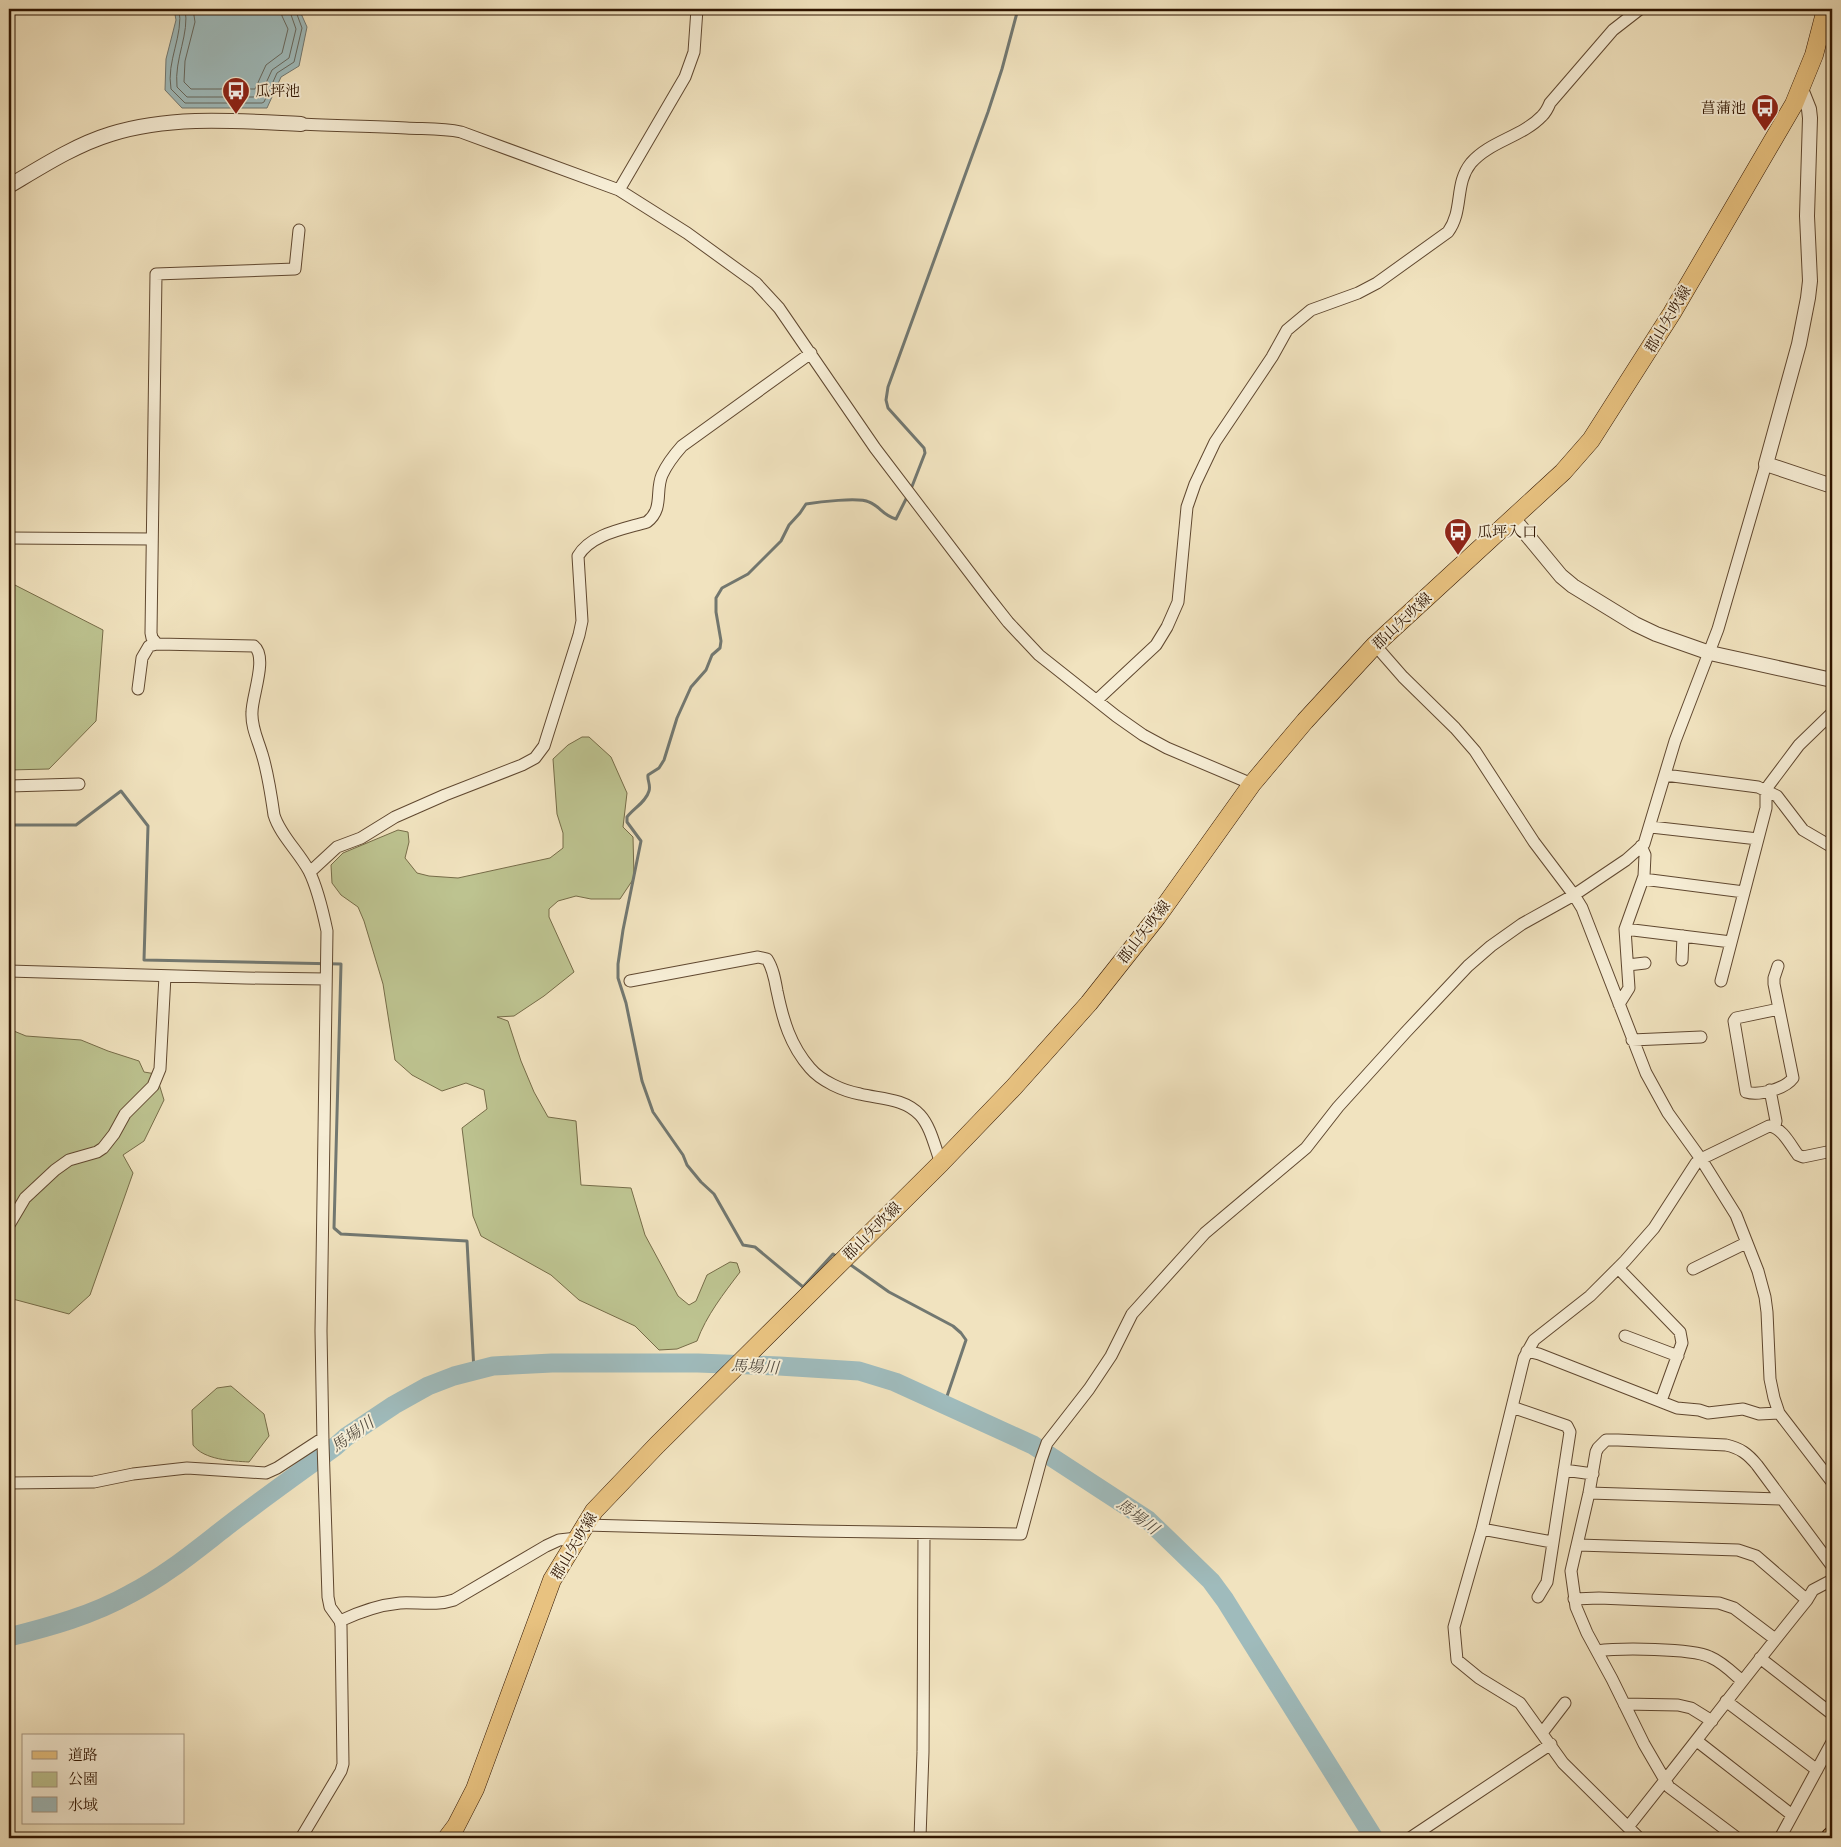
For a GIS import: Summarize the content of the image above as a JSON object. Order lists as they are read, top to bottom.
{
  "streets": {
    "main road": ["郡山矢吹線"]
  },
  "water": ["馬場川"],
  "places": {
    "bus stop": ["瓜坪池", "菖蒲池", "瓜坪入口"]
  },
  "legend": ["道路", "公園", "水域"]
}
